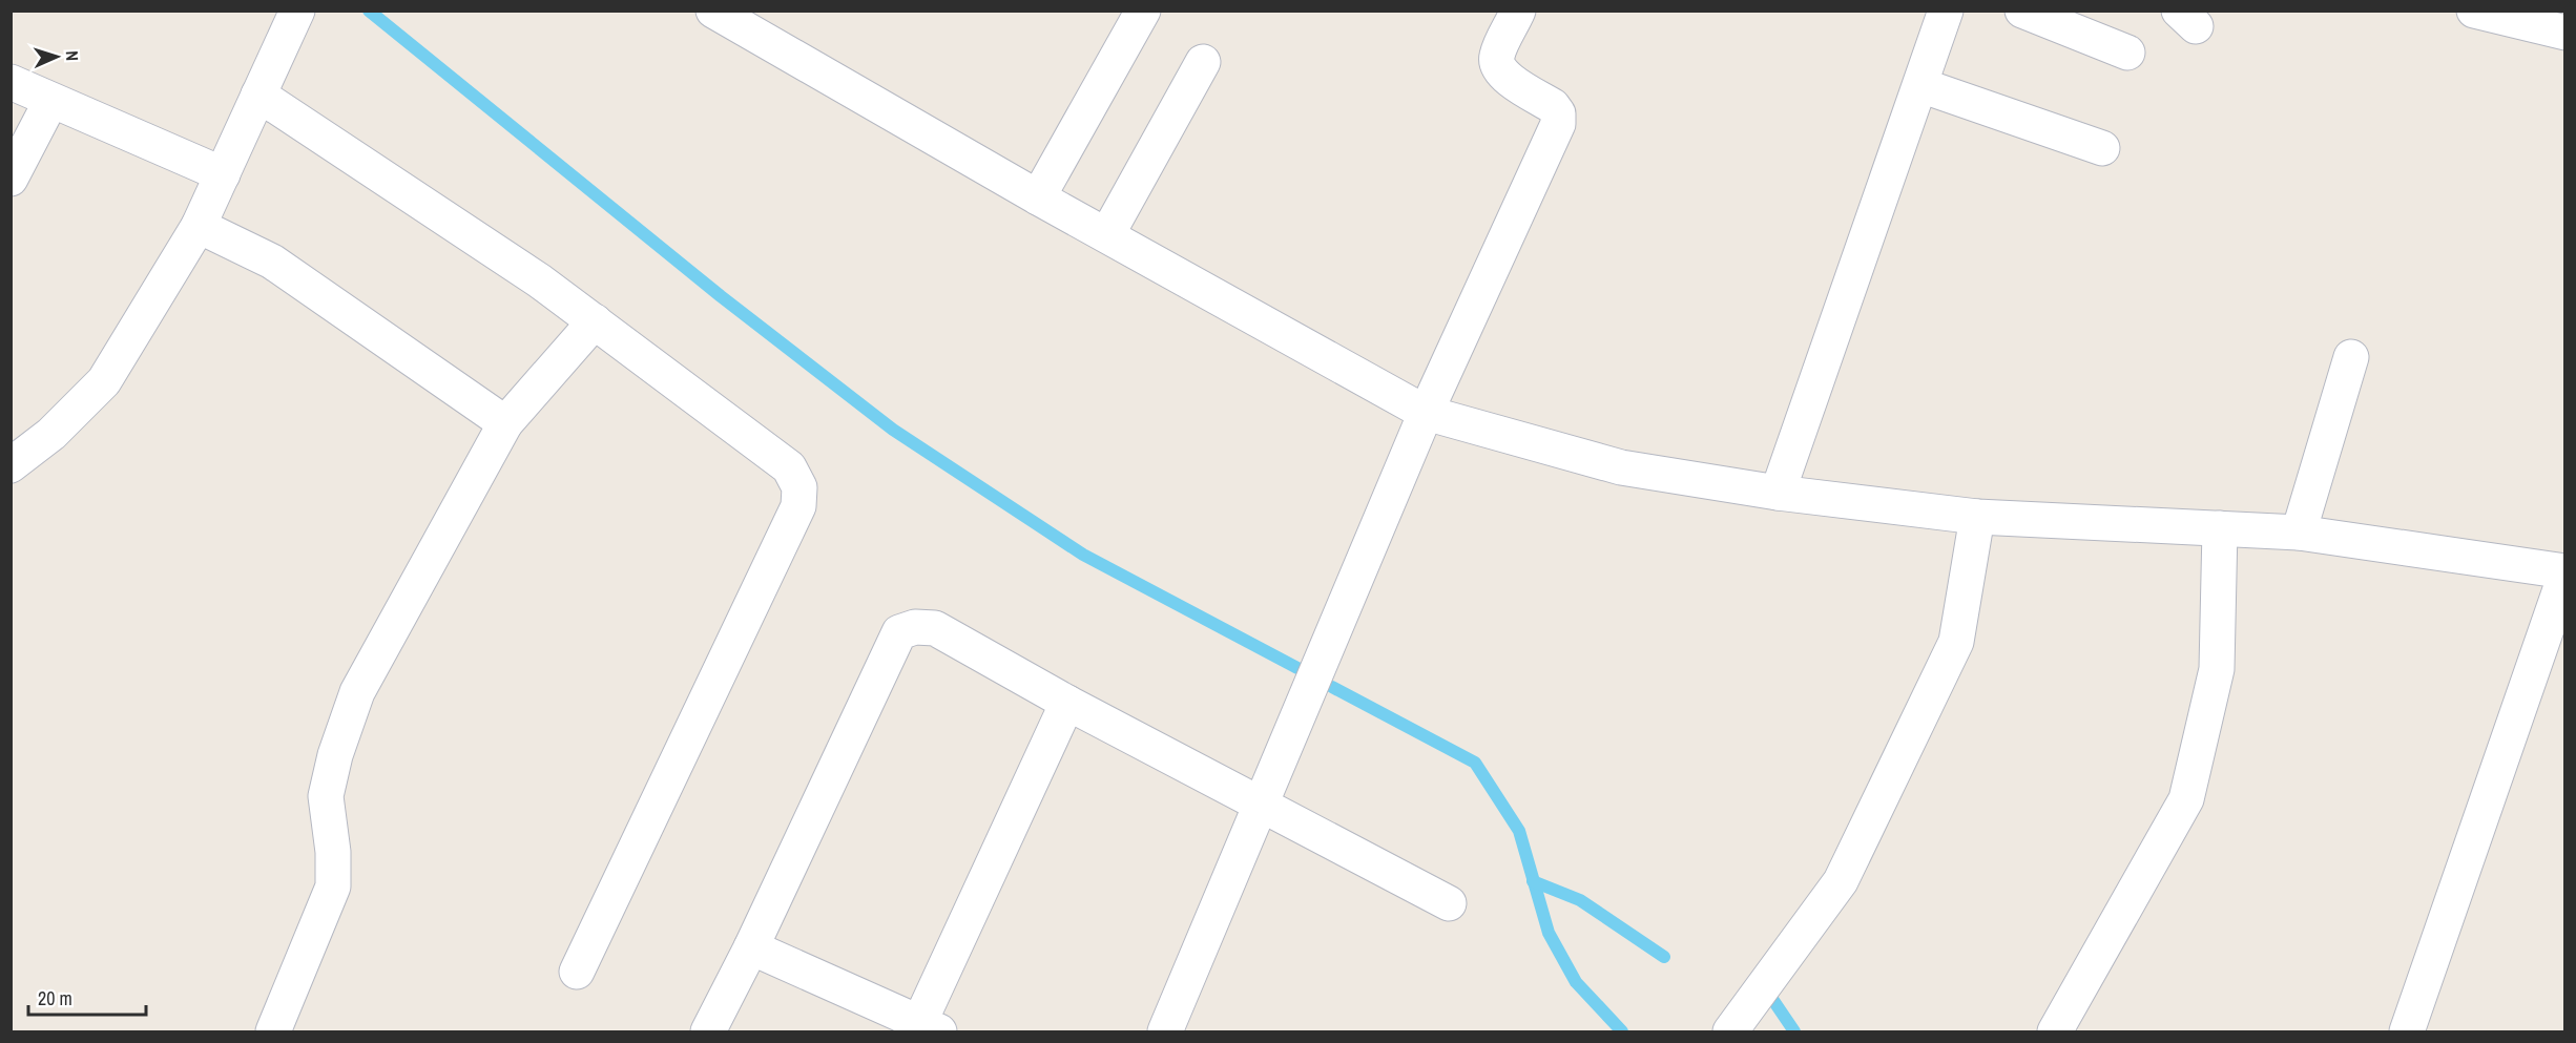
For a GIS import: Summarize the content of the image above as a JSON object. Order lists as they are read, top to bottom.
{
  "scale_bar": "20 m",
  "north": "right"
}
